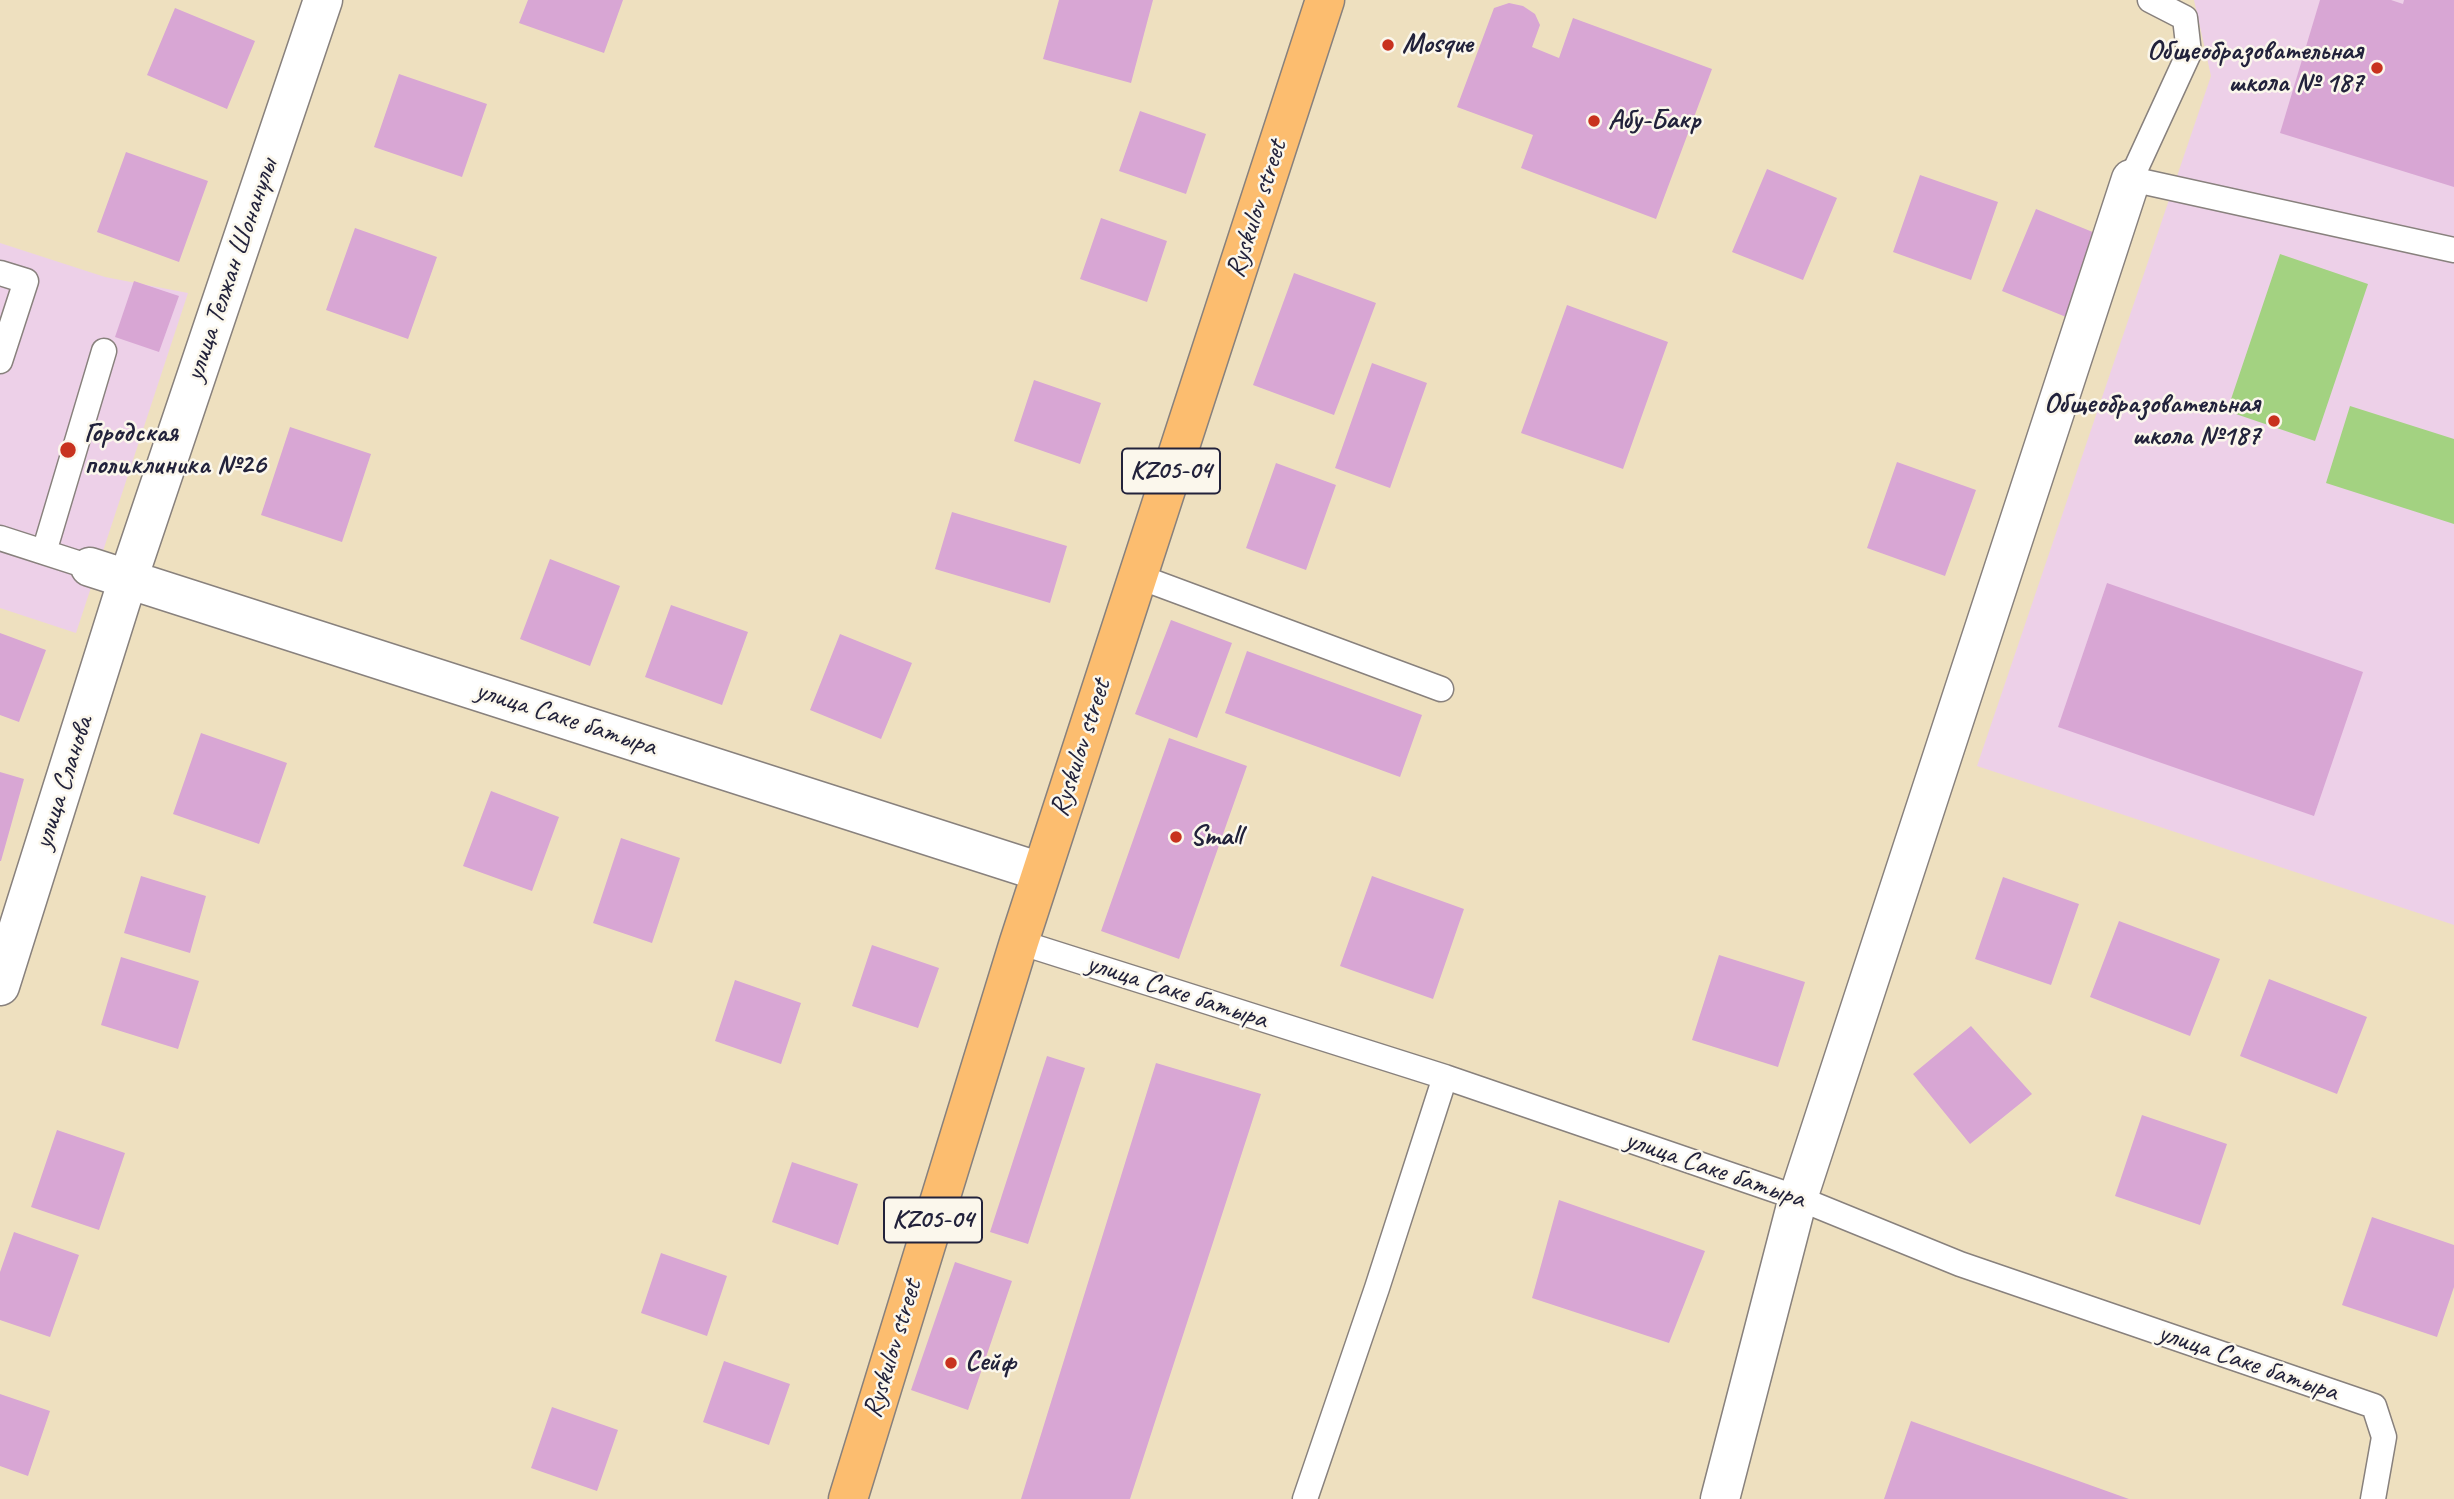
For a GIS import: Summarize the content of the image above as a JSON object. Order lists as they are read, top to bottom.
{
  "streets": {
    "main road": ["Ryskulov street", "KZ05-04"],
    "street": ["улица Телжан Шонанулы", "улица Саке батыра", "улица Сланова"]
  },
  "crossings": [
    ["Ryskulov street", "улица Саке батыра"],
    ["улица Телжан Шонанулы", "улица Саке батыра"],
    ["улица Телжан Шонанулы", "улица Сланова"],
    ["улица Саке батыра", "улица Сланова"]
  ],
  "places": [
    "Mosque",
    "Общеобразовательная школа № 187",
    "Абу-Бакр",
    "Общеобразовательная школа №187",
    "Городская поликлиника №26",
    "Small",
    "Сейф"
  ]
}
